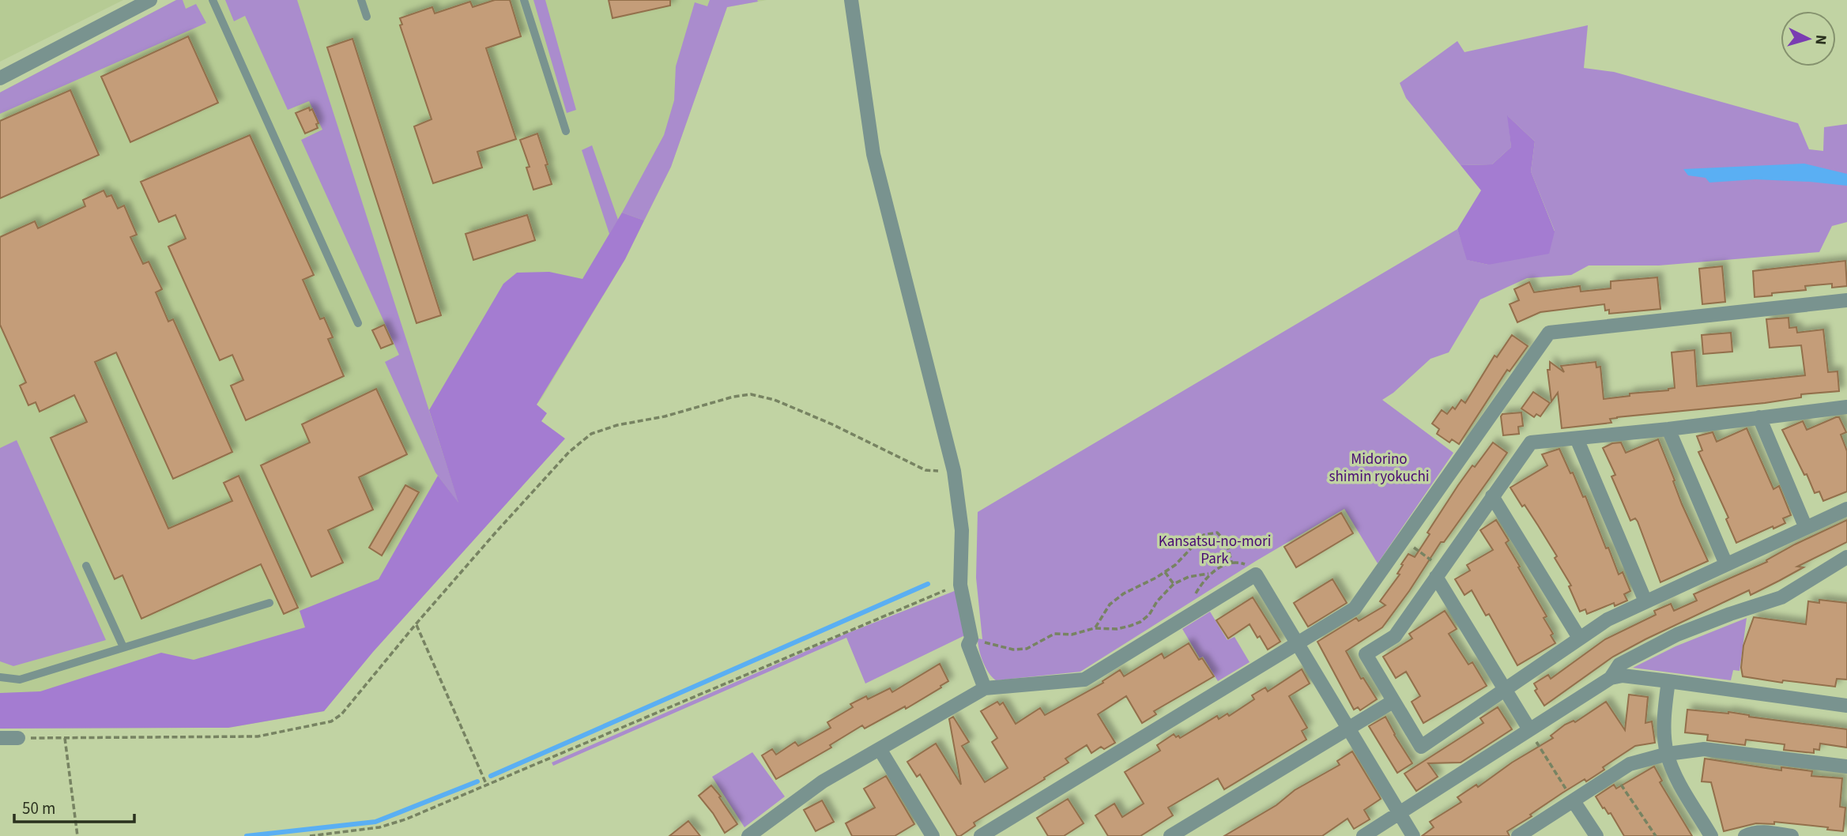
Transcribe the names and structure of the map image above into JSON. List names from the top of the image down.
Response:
{
  "parks": ["Midorino shimin ryokuchi", "Kansatsu-no-mori Park"],
  "scale_bar": "50 m",
  "north": "right"
}
